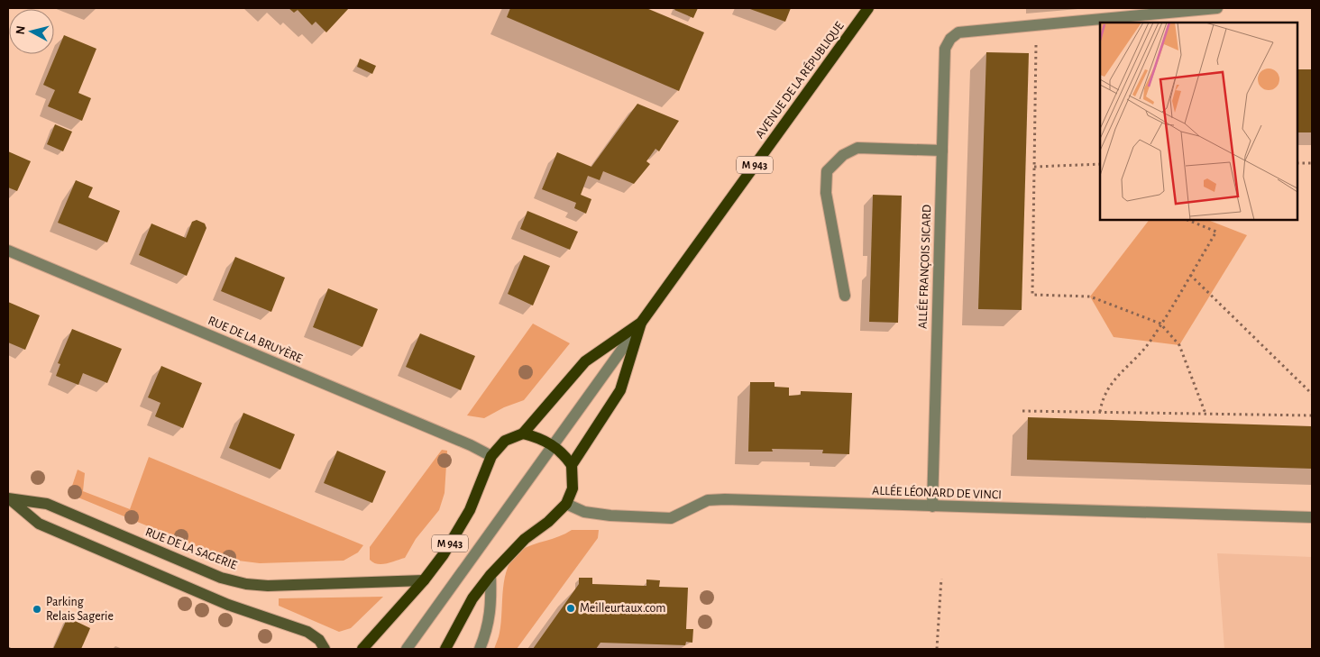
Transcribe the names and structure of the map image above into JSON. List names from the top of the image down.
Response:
{
  "streets": {
    "main road": ["AVENUE DE LA RÉPUBLIQUE", "M 943"],
    "street": [
      "ALLÉE FRANÇOIS SICARD",
      "RUE DE LA BRUYÈRE",
      "ALLÉE LÉONARD DE VINCI",
      "RUE DE LA SAGERIE"
    ]
  },
  "crossings": [
    ["AVENUE DE LA RÉPUBLIQUE", "RUE DE LA BRUYÈRE"],
    ["AVENUE DE LA RÉPUBLIQUE", "RUE DE LA SAGERIE"],
    ["ALLÉE FRANÇOIS SICARD", "ALLÉE LÉONARD DE VINCI"]
  ],
  "places": ["Meilleurtaux.com", "Parking Relais Sagerie"],
  "north": "left"
}
